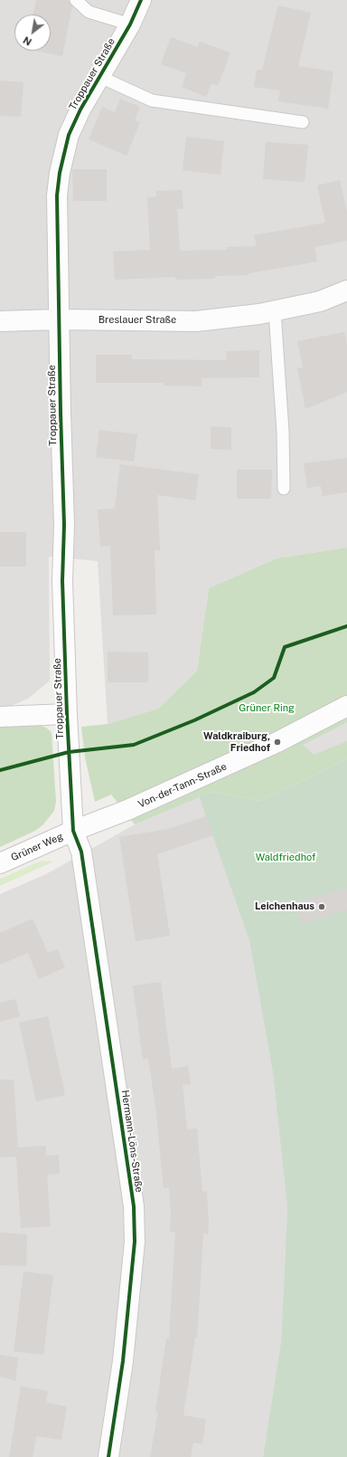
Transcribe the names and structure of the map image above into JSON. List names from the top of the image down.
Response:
{
  "streets": {
    "street": [
      "Troppauer Straße",
      "Breslauer Straße",
      "Von-der-Tann-Straße",
      "Grüner Weg",
      "Hermann-Löns-Straße"
    ]
  },
  "crossings": [
    ["Troppauer Straße", "Breslauer Straße"],
    ["Troppauer Straße", "Von-der-Tann-Straße"],
    ["Troppauer Straße", "Grüner Weg"],
    ["Troppauer Straße", "Hermann-Löns-Straße"],
    ["Von-der-Tann-Straße", "Grüner Weg"],
    ["Von-der-Tann-Straße", "Hermann-Löns-Straße"],
    ["Grüner Weg", "Hermann-Löns-Straße"]
  ],
  "parks": ["Grüner Ring", "Waldfriedhof"],
  "places": ["Waldkraiburg, Friedhof", "Leichenhaus"],
  "north": "bottom left"
}
